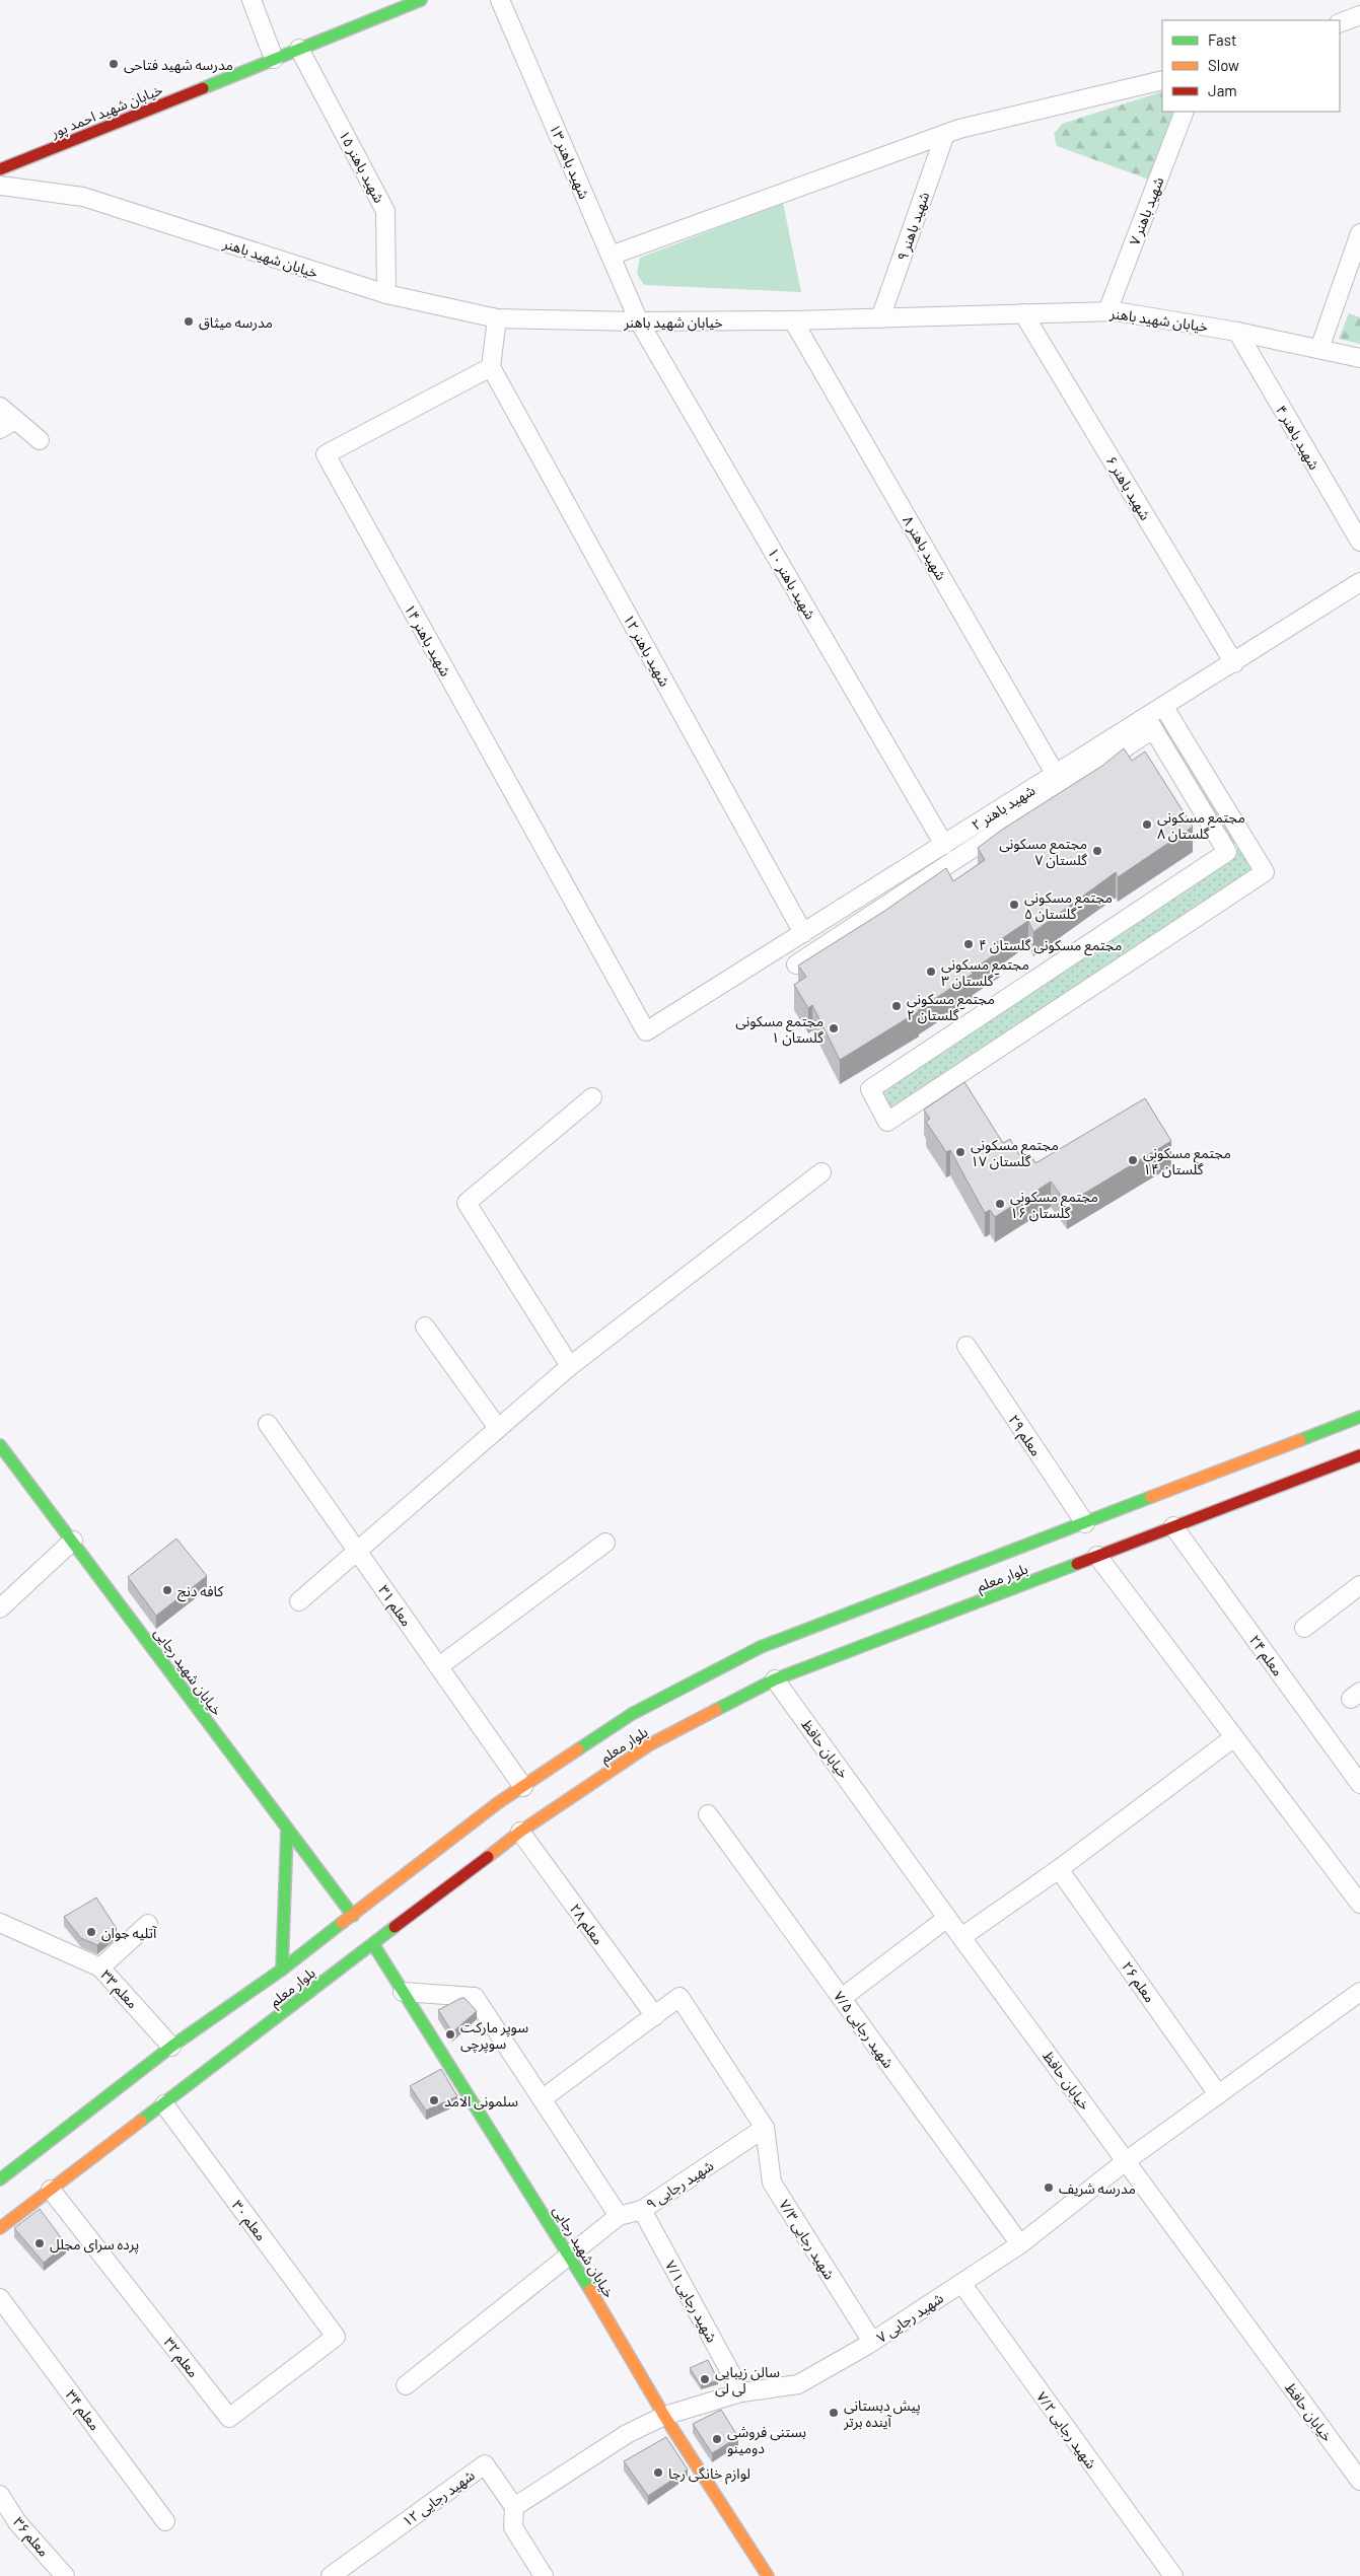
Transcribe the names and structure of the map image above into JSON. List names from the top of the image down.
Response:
{
  "streets": {
    "main road": ["خیابان شهید احمد پور", "بلوار معلم", "خیابان شهید رجایی"],
    "street": [
      "شهید باهنر ۱۳",
      "شهید باهنر ۱۵",
      "شهید باهنر ۷",
      "شهید باهنر ۹",
      "خیابان شهید باهنر",
      "شهید باهنر ۴",
      "شهید باهنر ۶",
      "شهید باهنر ۸",
      "شهید باهنر ۱۰",
      "شهید باهنر ۱۴",
      "شهید باهنر ۱۲",
      "شهید باهنر ۲",
      "معلم ۲۹",
      "معلم ۳۱",
      "معلم ۲۴",
      "خیابان حافظ",
      "معلم ۲۸",
      "معلم ۲۶",
      "معلم ۳۳",
      "شهید رجایی ۷/۵",
      "شهید رجایی ۹",
      "معلم ۳۰",
      "شهید رجایی ۷/۳",
      "شهید رجایی ۷/۱",
      "شهید رجایی ۷",
      "معلم ۳۲",
      "معلم ۳۴",
      "شهید رجایی ۷/۲",
      "شهید رجایی ۱۲",
      "معلم ۳۶"
    ]
  },
  "crossings": [
    ["خیابان شهید احمد پور", "شهید باهنر ۱۵"],
    ["شهید باهنر ۱۳", "خیابان شهید باهنر"],
    ["شهید باهنر ۱۳", "شهید باهنر ۱۰"],
    ["شهید باهنر ۱۵", "خیابان شهید باهنر"],
    ["شهید باهنر ۷", "خیابان شهید باهنر"],
    ["شهید باهنر ۹", "خیابان شهید باهنر"],
    ["خیابان شهید باهنر", "شهید باهنر ۴"],
    ["خیابان شهید باهنر", "شهید باهنر ۶"],
    ["خیابان شهید باهنر", "شهید باهنر ۸"],
    ["خیابان شهید باهنر", "شهید باهنر ۱۰"],
    ["شهید باهنر ۶", "شهید باهنر ۲"],
    ["شهید باهنر ۸", "شهید باهنر ۲"],
    ["شهید باهنر ۱۰", "شهید باهنر ۲"],
    ["شهید باهنر ۱۴", "شهید باهنر ۱۲"],
    ["شهید باهنر ۱۴", "شهید باهنر ۲"],
    ["شهید باهنر ۱۲", "شهید باهنر ۲"],
    ["معلم ۲۹", "بلوار معلم"],
    ["بلوار معلم", "معلم ۳۱"],
    ["بلوار معلم", "معلم ۲۴"],
    ["بلوار معلم", "خیابان شهید رجایی"],
    ["بلوار معلم", "خیابان حافظ"],
    ["بلوار معلم", "معلم ۲۸"],
    ["بلوار معلم", "معلم ۳۳"],
    ["بلوار معلم", "معلم ۳۰"],
    ["بلوار معلم", "معلم ۳۲"],
    ["خیابان شهید رجایی", "شهید رجایی ۹"],
    ["خیابان شهید رجایی", "شهید رجایی ۷"],
    ["خیابان حافظ", "شهید رجایی ۷"],
    ["معلم ۲۶", "شهید رجایی ۷"],
    ["شهید رجایی ۷/۵", "شهید رجایی ۷"],
    ["شهید رجایی ۹", "شهید رجایی ۷/۳"],
    ["شهید رجایی ۹", "شهید رجایی ۷/۱"],
    ["معلم ۳۰", "معلم ۳۲"],
    ["شهید رجایی ۷/۳", "شهید رجایی ۷"],
    ["شهید رجایی ۷/۱", "شهید رجایی ۷"],
    ["شهید رجایی ۷", "شهید رجایی ۷/۲"]
  ],
  "places": [
    "مدرسه شهید فتاحی",
    "مدرسه میثاق",
    "مجتمع مسکونی گلستان ۸",
    "مجتمع مسکونی گلستان ۷",
    "مجتمع مسکونی گلستان ۵",
    "مجتمع مسکونی گلستان ۴",
    "مجتمع مسکونی گلستان ۳",
    "مجتمع مسکونی گلستان ۲",
    "مجتمع مسکونی گلستان ۱",
    "مجتمع مسکونی گلستان ۱۷",
    "مجتمع مسکونی گلستان ۱۴",
    "مجتمع مسکونی گلستان ۱۶",
    "کافه دنج",
    "آتلیه جوان",
    "سوپر مارکت سوپرچی",
    "سلمونی الامد",
    "مدرسه شریف",
    "پرده سرای مجلل",
    "سالن زیبایی لی لی",
    "پیش دبستانی آینده برتر",
    "بستنی فروشی دومینو",
    "لوازم خانگی رجا"
  ],
  "legend": ["Fast", "Slow", "Jam"]
}
